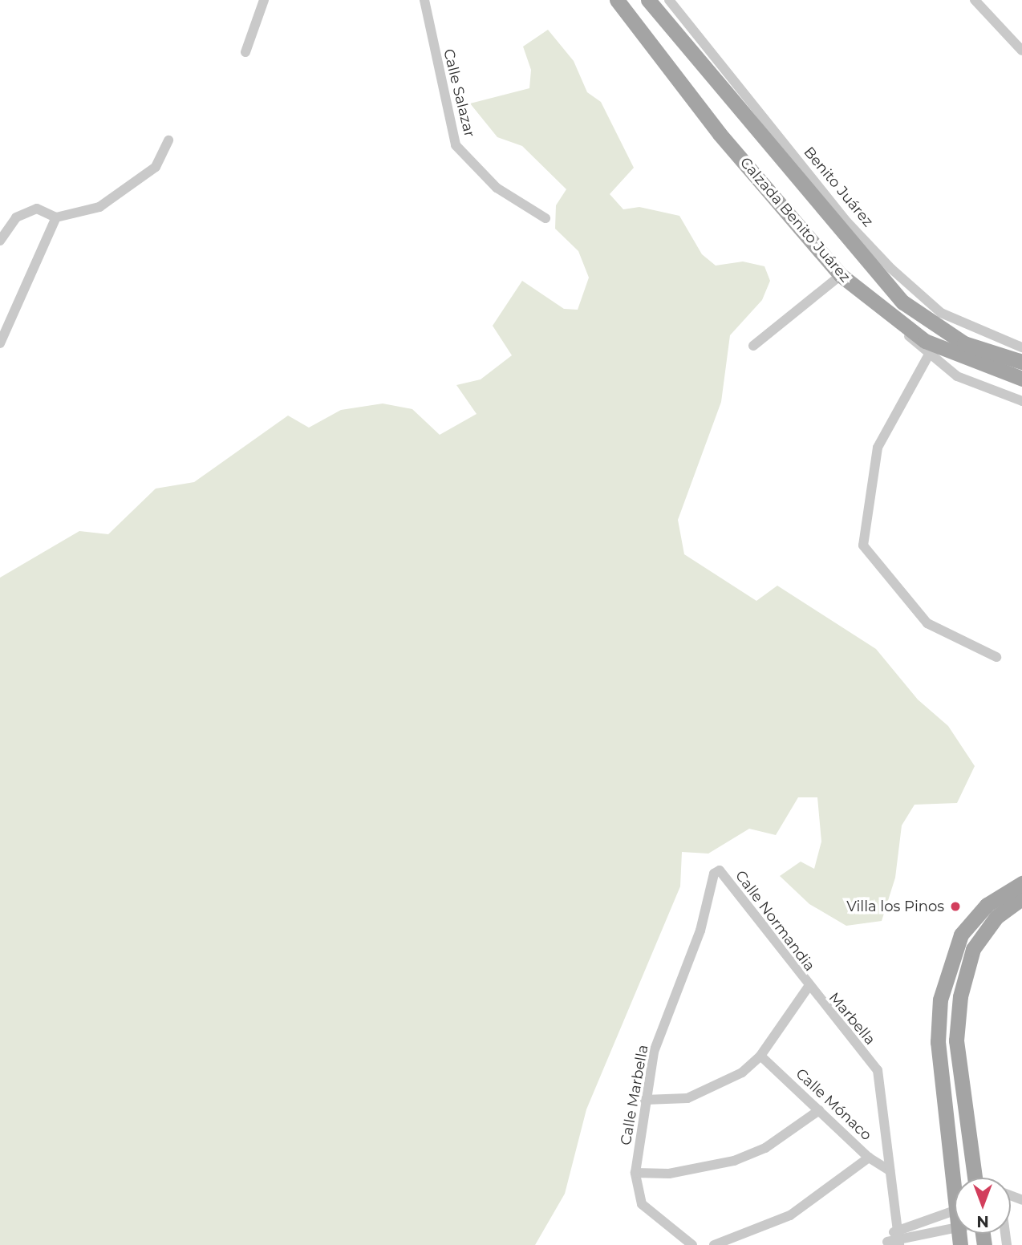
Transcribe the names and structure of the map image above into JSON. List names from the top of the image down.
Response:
{
  "streets": {
    "main road": ["Calzada Benito Juárez"],
    "street": [
      "Calle Salazar",
      "Benito Juárez",
      "Calle Normandia",
      "Marbella",
      "Calle Marbella",
      "Calle Mónaco"
    ]
  },
  "crossings": [
    ["Calle Normandia", "Marbella"],
    ["Calle Normandia", "Calle Marbella"],
    ["Marbella", "Calle Mónaco"]
  ],
  "places": ["Villa los Pinos"],
  "north": "bottom"
}
